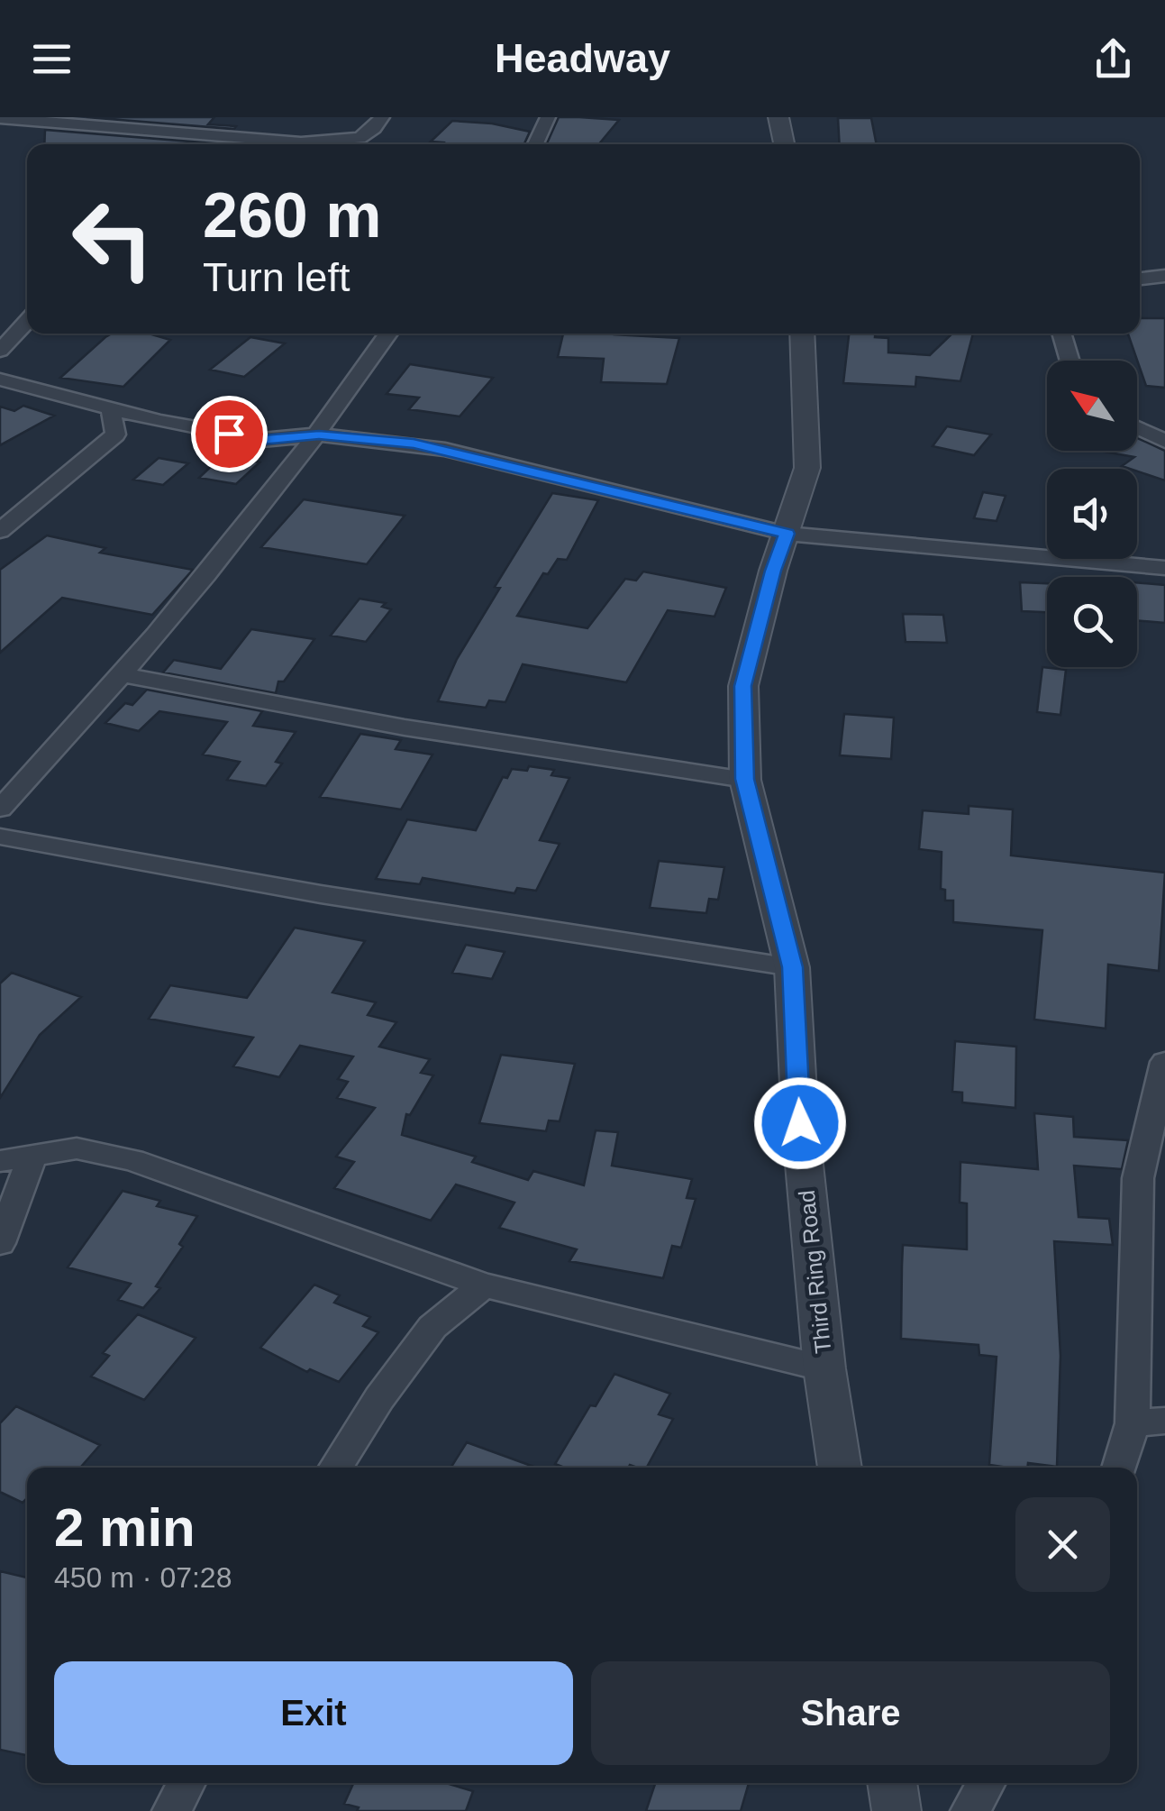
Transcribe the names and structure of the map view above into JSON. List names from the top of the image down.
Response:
{
  "streets": {
    "street": ["Third Ring Road"]
  },
  "north": "top left",
  "page": {
    "header": "Headway",
    "turn": ["260 m", "Turn left"],
    "heading": ["2 min", "450 m · 07:28"],
    "buttons": ["Exit", "Share"]
  }
}
